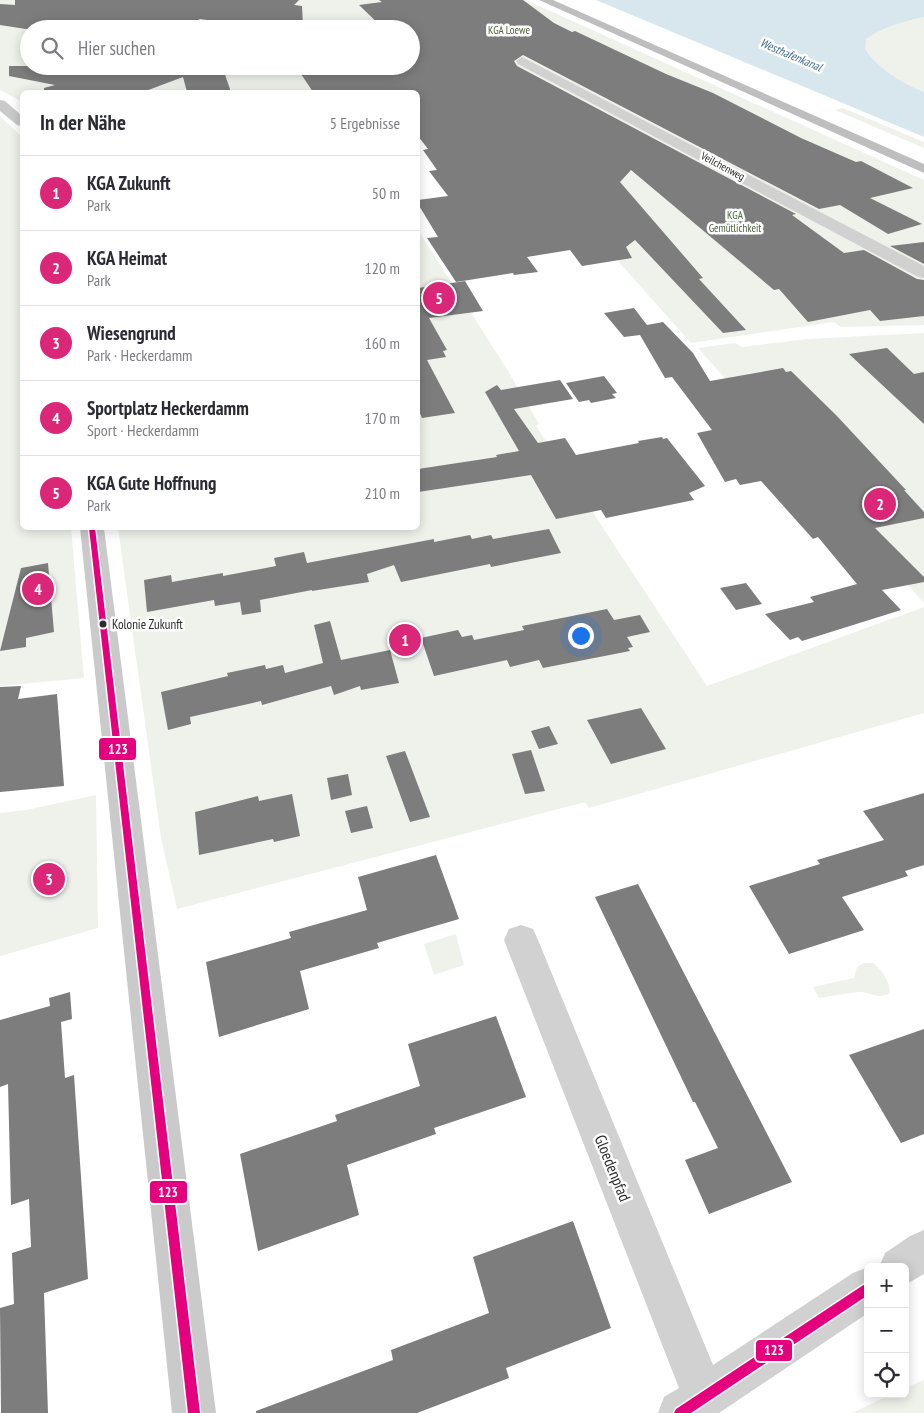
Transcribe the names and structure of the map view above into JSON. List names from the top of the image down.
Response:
{
  "streets": {
    "street": ["Veilchenweg", "Gloedenpfad"]
  },
  "water": ["Westhafenkanal"],
  "parks": ["KGA Loewe", "KGA Gemütlichkeit"],
  "places": ["Kolonie Zukunft"],
  "lines": ["transit line 123"],
  "page": {
    "search": "Hier suchen",
    "heading": ["In der Nähe", "5 Ergebnisse"],
    "list": [
      {
        "mark": "1",
        "name": "KGA Zukunft",
        "note": "Park",
        "value": "50 m"
      },
      {
        "mark": "2",
        "name": "KGA Heimat",
        "note": "Park",
        "value": "120 m"
      },
      {
        "mark": "3",
        "name": "Wiesengrund",
        "note": "Park · Heckerdamm",
        "value": "160 m"
      },
      {
        "mark": "4",
        "name": "Sportplatz Heckerdamm",
        "note": "Sport · Heckerdamm",
        "value": "170 m"
      },
      {
        "mark": "5",
        "name": "KGA Gute Hoffnung",
        "note": "Park",
        "value": "210 m"
      }
    ],
    "pins": [
      "5",
      "2",
      "4",
      "1",
      "3"
    ],
    "map_buttons": ["+", "−"]
  }
}
